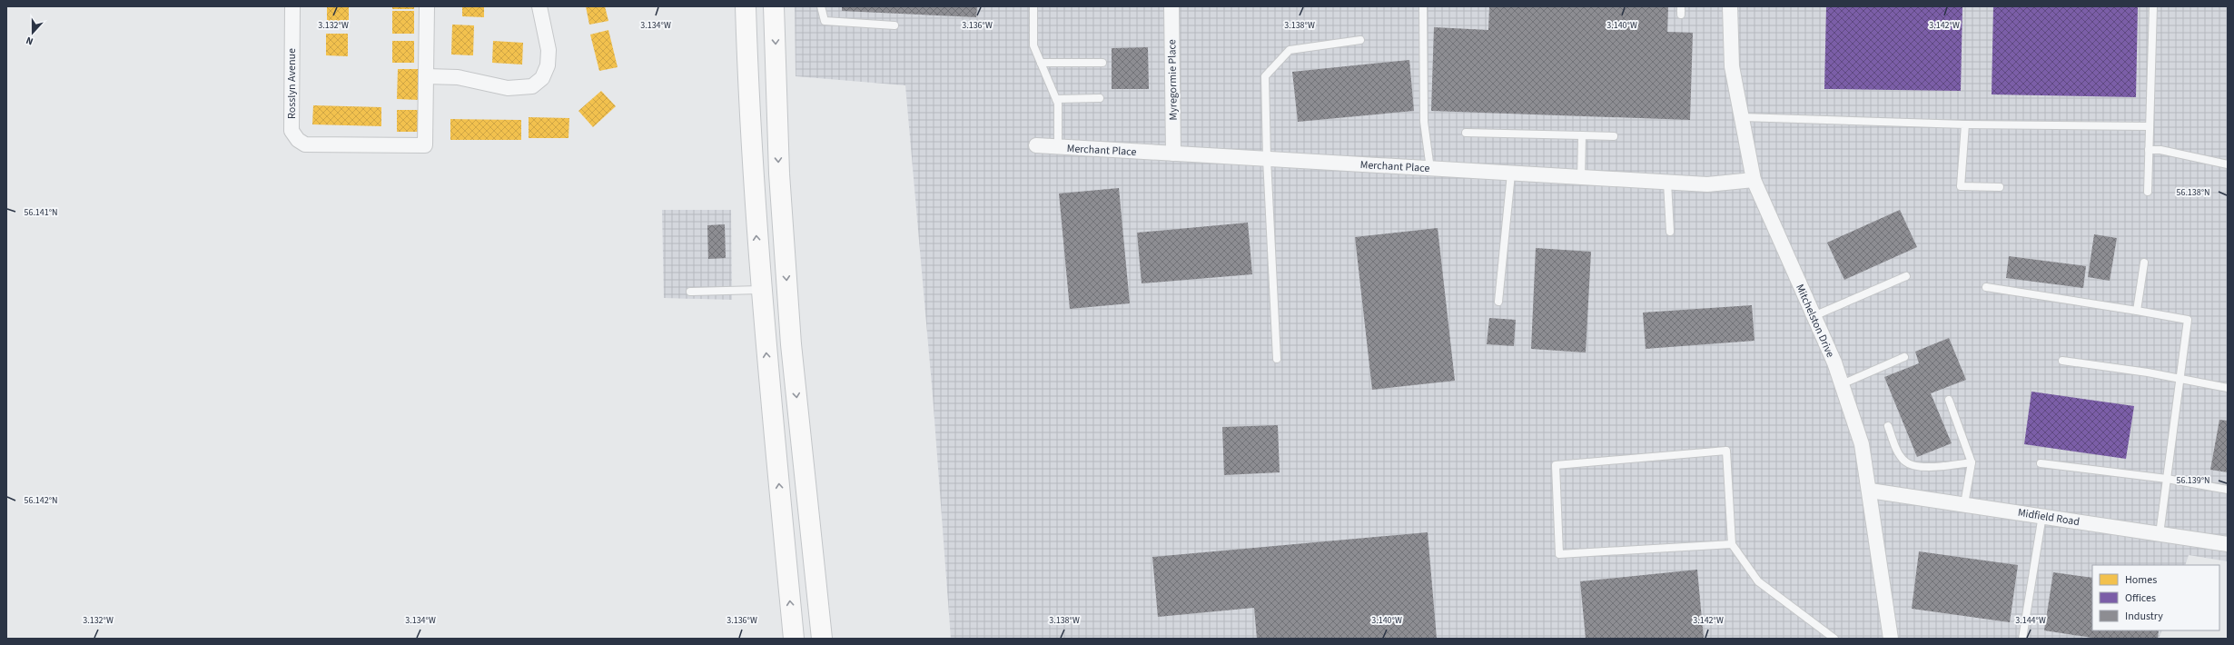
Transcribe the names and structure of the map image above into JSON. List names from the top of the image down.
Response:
{
  "streets": {
    "street": [
      "Myregormie Place",
      "Rosslyn Avenue",
      "Merchant Place",
      "Mitchelston Drive",
      "Midfield Road"
    ]
  },
  "crossings": [
    ["Myregormie Place", "Merchant Place"],
    ["Merchant Place", "Mitchelston Drive"],
    ["Mitchelston Drive", "Midfield Road"]
  ],
  "legend": ["Homes", "Offices", "Industry"],
  "north": "bottom",
  "coordinates": [
    "3.134°W",
    "3.138°W",
    "3.132°W",
    "3.136°W",
    "3.140°W",
    "3.142°W",
    "56.138°N",
    "56.141°N",
    "56.139°N",
    "56.142°N",
    "3.144°W"
  ]
}
